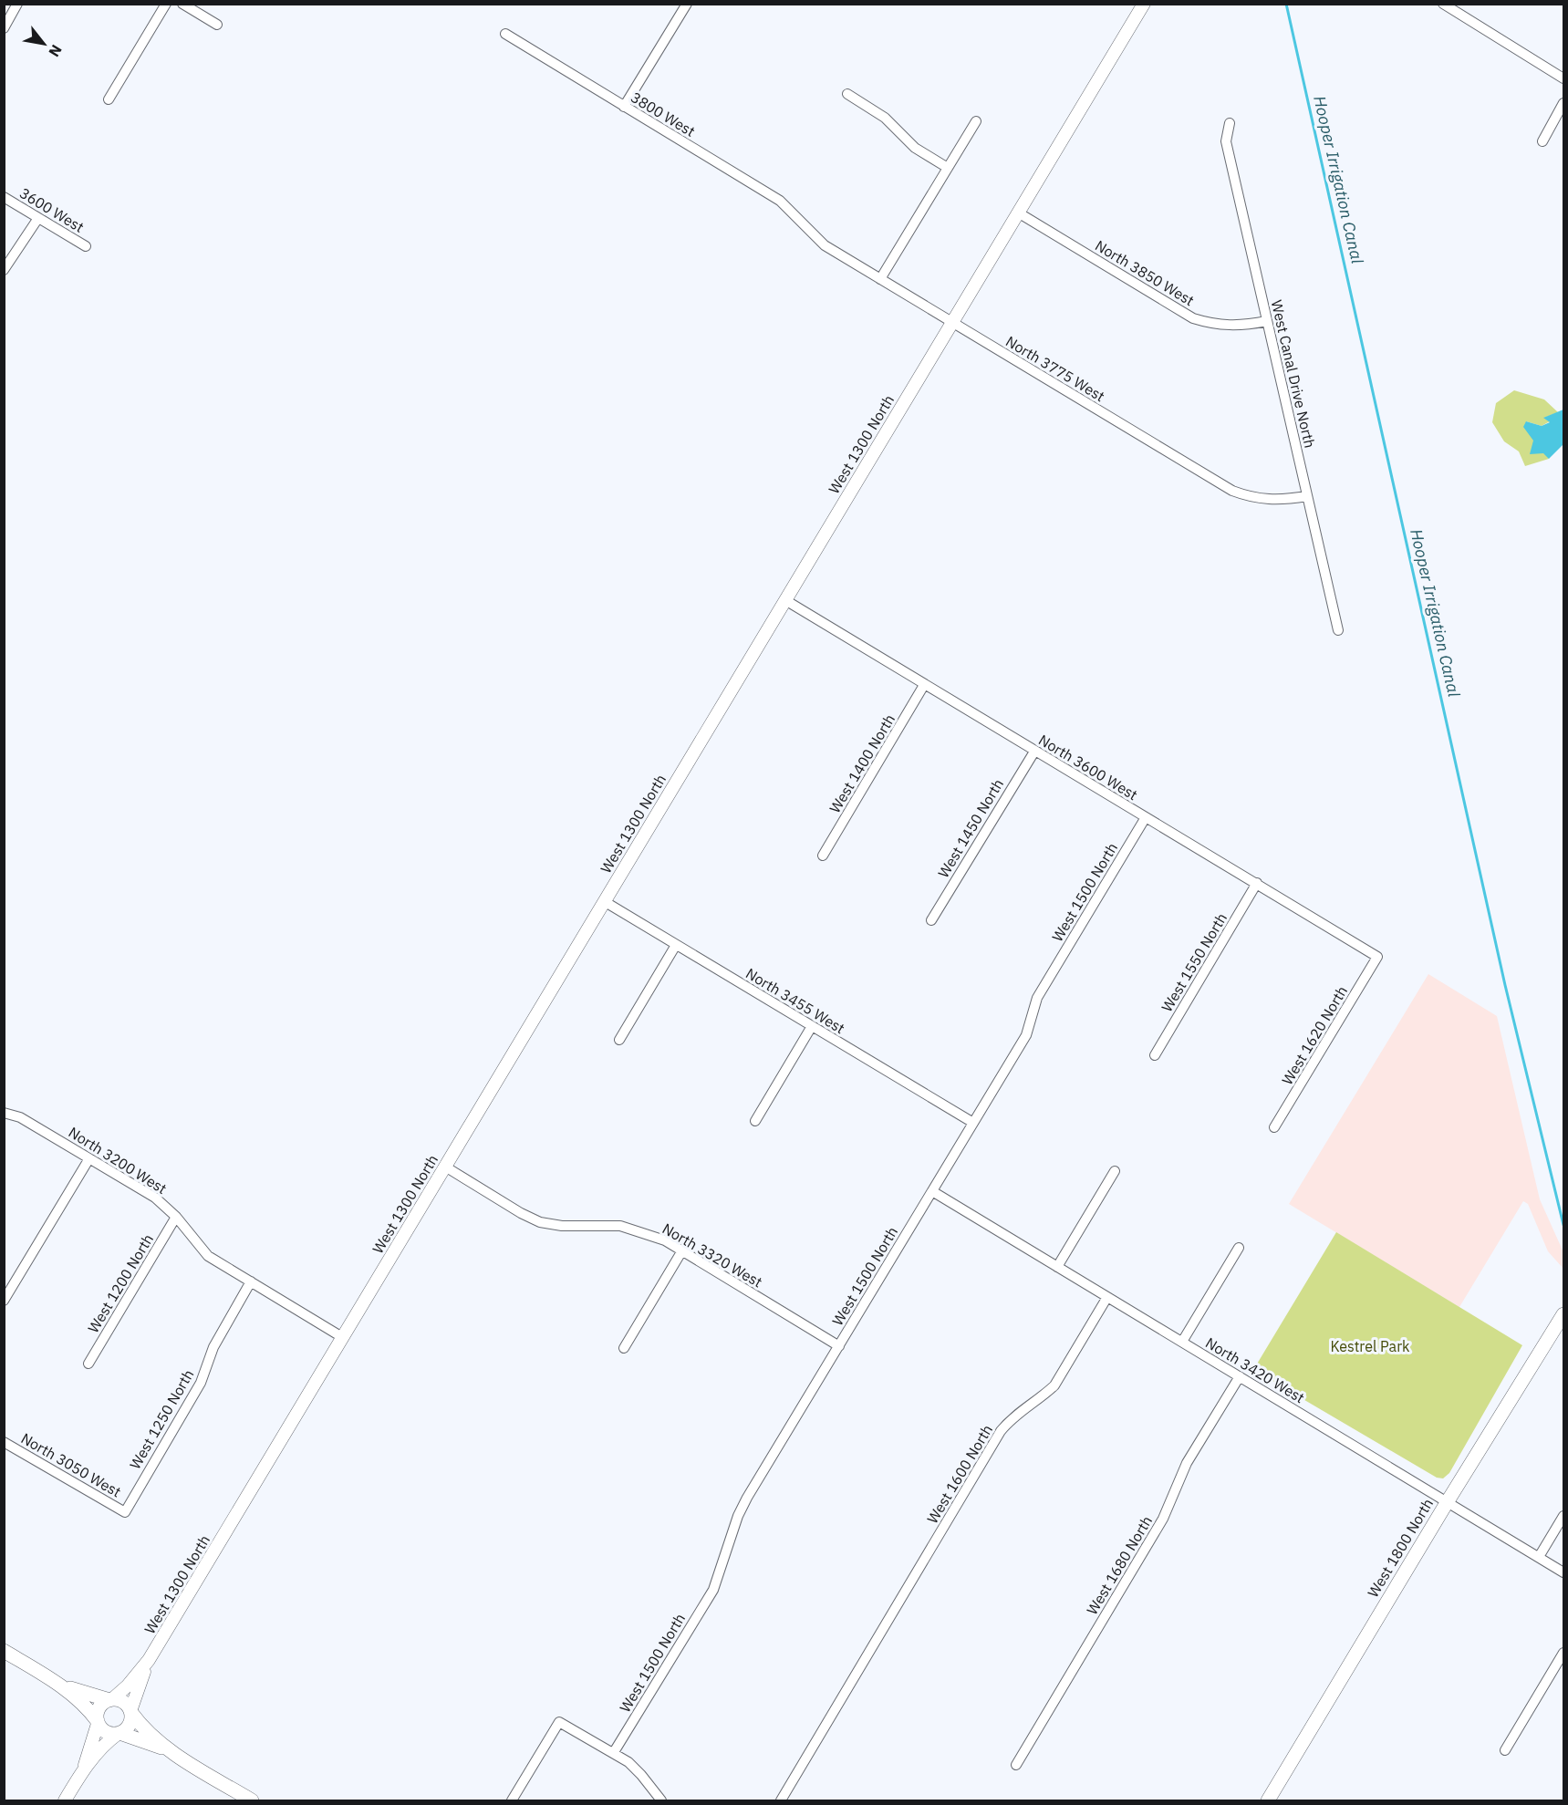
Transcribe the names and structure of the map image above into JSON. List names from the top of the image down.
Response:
{
  "streets": {
    "main road": ["West 1800 North"],
    "street": [
      "3800 West",
      "3600 West",
      "North 3850 West",
      "North 3775 West",
      "West Canal Drive North",
      "West 1300 North",
      "West 1400 North",
      "North 3600 West",
      "West 1450 North",
      "West 1500 North",
      "West 1550 North",
      "North 3455 West",
      "West 1620 North",
      "North 3200 West",
      "North 3320 West",
      "West 1200 North",
      "North 3420 West",
      "West 1250 North",
      "North 3050 West",
      "West 1600 North",
      "West 1680 North"
    ]
  },
  "crossings": [
    ["3800 West", "North 3775 West"],
    ["North 3850 West", "West Canal Drive North"],
    ["North 3850 West", "West 1300 North"],
    ["North 3775 West", "West Canal Drive North"],
    ["North 3775 West", "West 1300 North"],
    ["West 1300 North", "North 3600 West"],
    ["West 1300 North", "North 3455 West"],
    ["West 1300 North", "North 3200 West"],
    ["West 1300 North", "North 3320 West"],
    ["West 1400 North", "North 3600 West"],
    ["North 3600 West", "West 1450 North"],
    ["North 3600 West", "West 1500 North"],
    ["North 3600 West", "West 1550 North"],
    ["North 3600 West", "West 1620 North"],
    ["West 1500 North", "North 3455 West"],
    ["West 1500 North", "North 3320 West"],
    ["West 1500 North", "North 3420 West"],
    ["North 3200 West", "West 1200 North"],
    ["North 3200 West", "West 1250 North"],
    ["North 3420 West", "West 1600 North"],
    ["North 3420 West", "West 1800 North"],
    ["North 3420 West", "West 1680 North"],
    ["West 1250 North", "North 3050 West"]
  ],
  "water": ["Hooper Irrigation Canal"],
  "parks": ["Kestrel Park"],
  "north": "bottom right"
}
